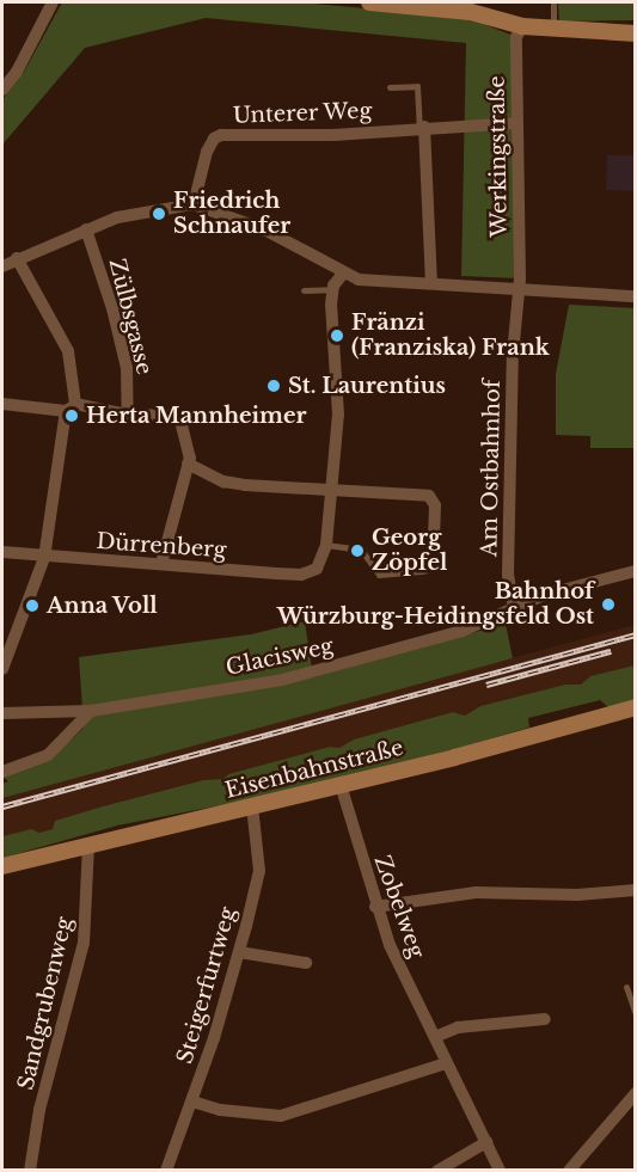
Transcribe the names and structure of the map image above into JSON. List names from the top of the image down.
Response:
{
  "streets": {
    "street": [
      "Unterer Weg",
      "Werkingstraße",
      "Zülbsgasse",
      "Am Ostbahnhof",
      "Dürrenberg",
      "Glacisweg",
      "Eisenbahnstraße",
      "Zobelweg",
      "Steigerfurtweg",
      "Sandgrubenweg"
    ]
  },
  "crossings": [
    ["Unterer Weg", "Werkingstraße"],
    ["Werkingstraße", "Am Ostbahnhof"],
    ["Am Ostbahnhof", "Glacisweg"],
    ["Eisenbahnstraße", "Zobelweg"],
    ["Eisenbahnstraße", "Steigerfurtweg"],
    ["Eisenbahnstraße", "Sandgrubenweg"]
  ],
  "places": [
    "Friedrich Schnaufer",
    "Fränzi (Franziska) Frank",
    "St. Laurentius",
    "Herta Mannheimer",
    "Georg Zöpfel",
    "Bahnhof Würzburg-Heidingsfeld Ost",
    "Anna Voll"
  ]
}
